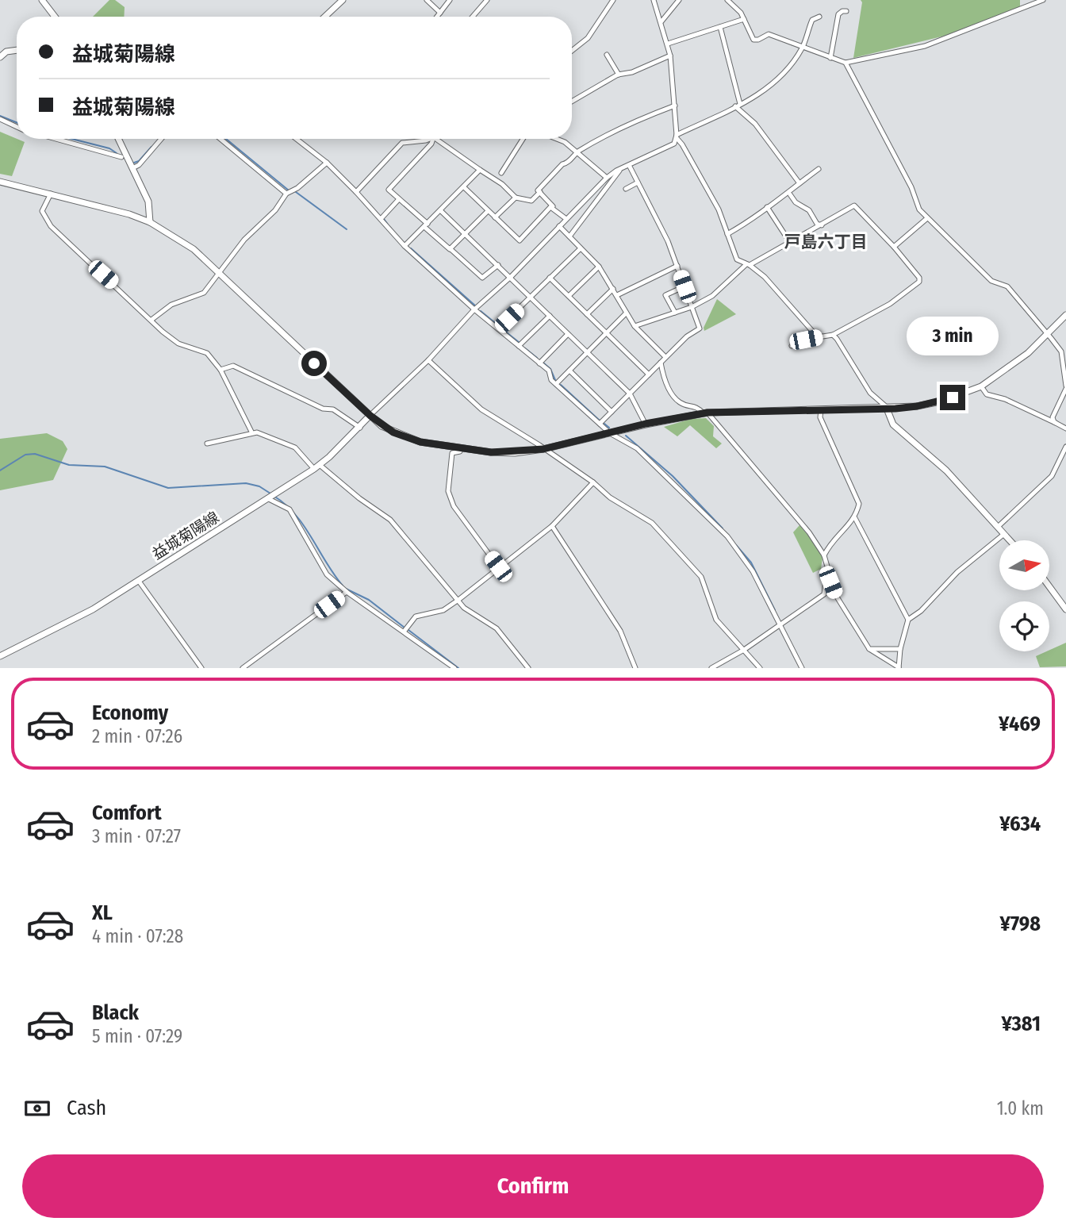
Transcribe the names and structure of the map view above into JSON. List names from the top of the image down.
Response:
{
  "streets": {
    "main road": ["益城菊陽線"]
  },
  "districts": ["戸島六丁目"],
  "north": "right",
  "page": {
    "banner": ["益城菊陽線", "益城菊陽線"],
    "bubble": "3 min",
    "list": [
      {
        "name": "Economy",
        "note": "2 min · 07:26",
        "value": "¥469"
      },
      {
        "name": "Comfort",
        "note": "3 min · 07:27",
        "value": "¥634"
      },
      {
        "name": "XL",
        "note": "4 min · 07:28",
        "value": "¥798"
      },
      {
        "name": "Black",
        "note": "5 min · 07:29",
        "value": "¥381"
      }
    ],
    "pay": ["Cash", "1.0 km"],
    "buttons": "Confirm"
  }
}
